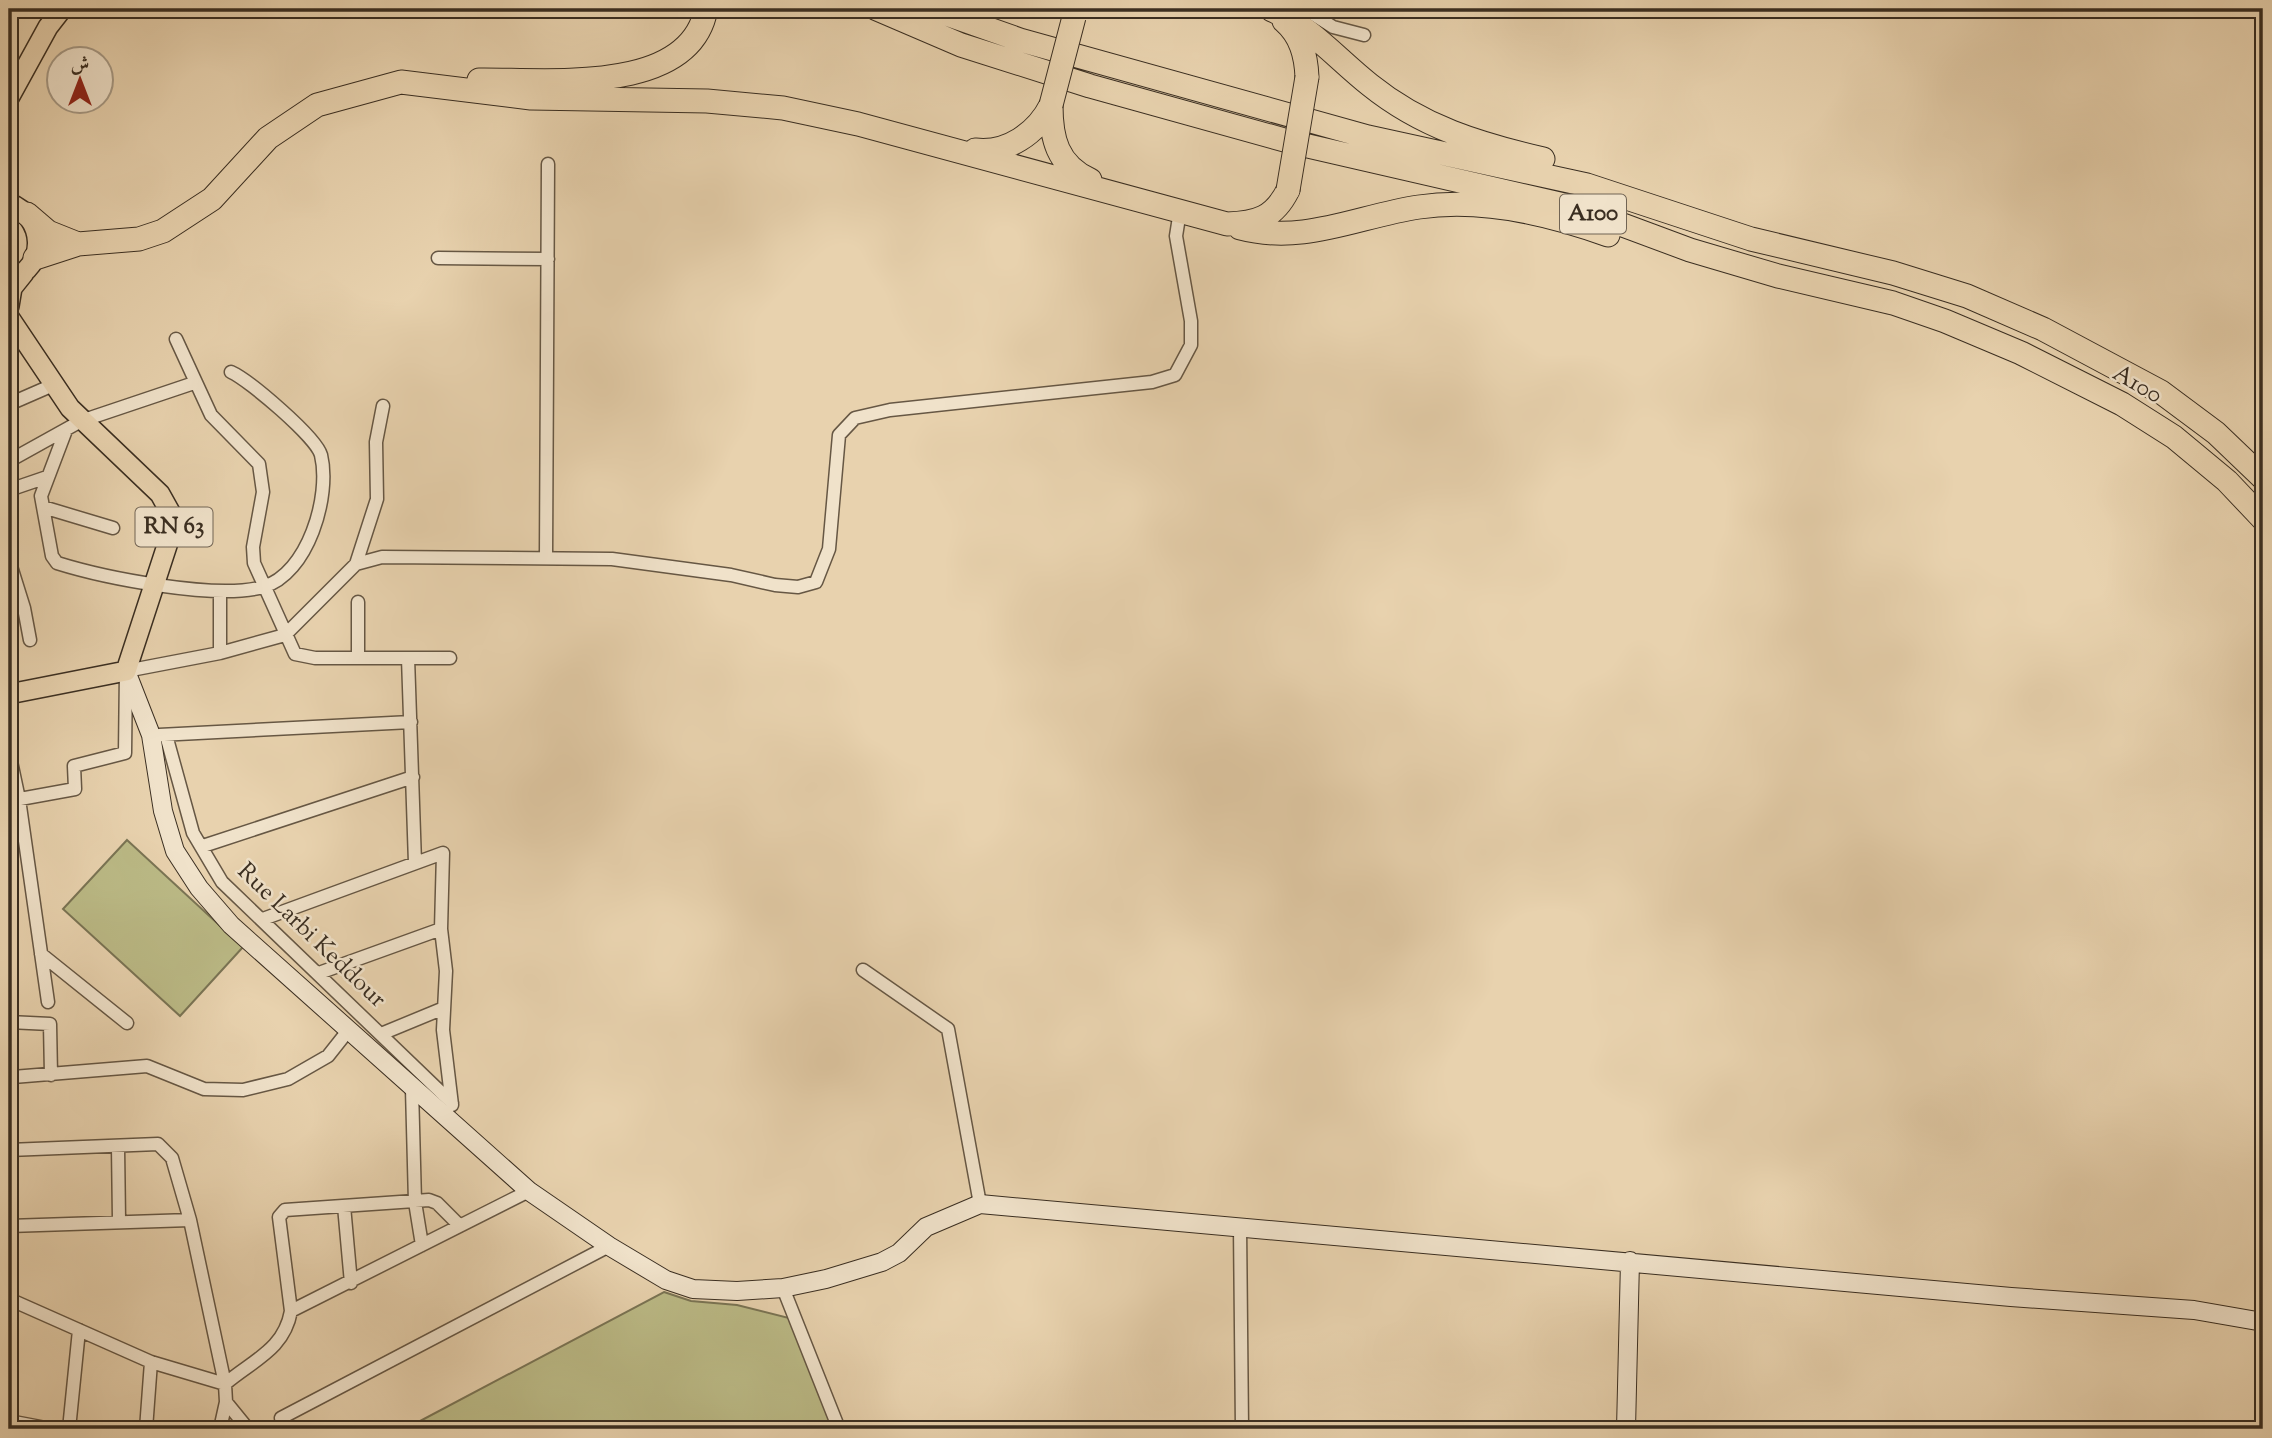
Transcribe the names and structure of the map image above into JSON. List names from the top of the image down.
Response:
{
  "streets": {
    "highway": ["A100"],
    "main road": ["RN 63"],
    "street": ["Rue Larbi Keddour"]
  },
  "north": "top"
}
